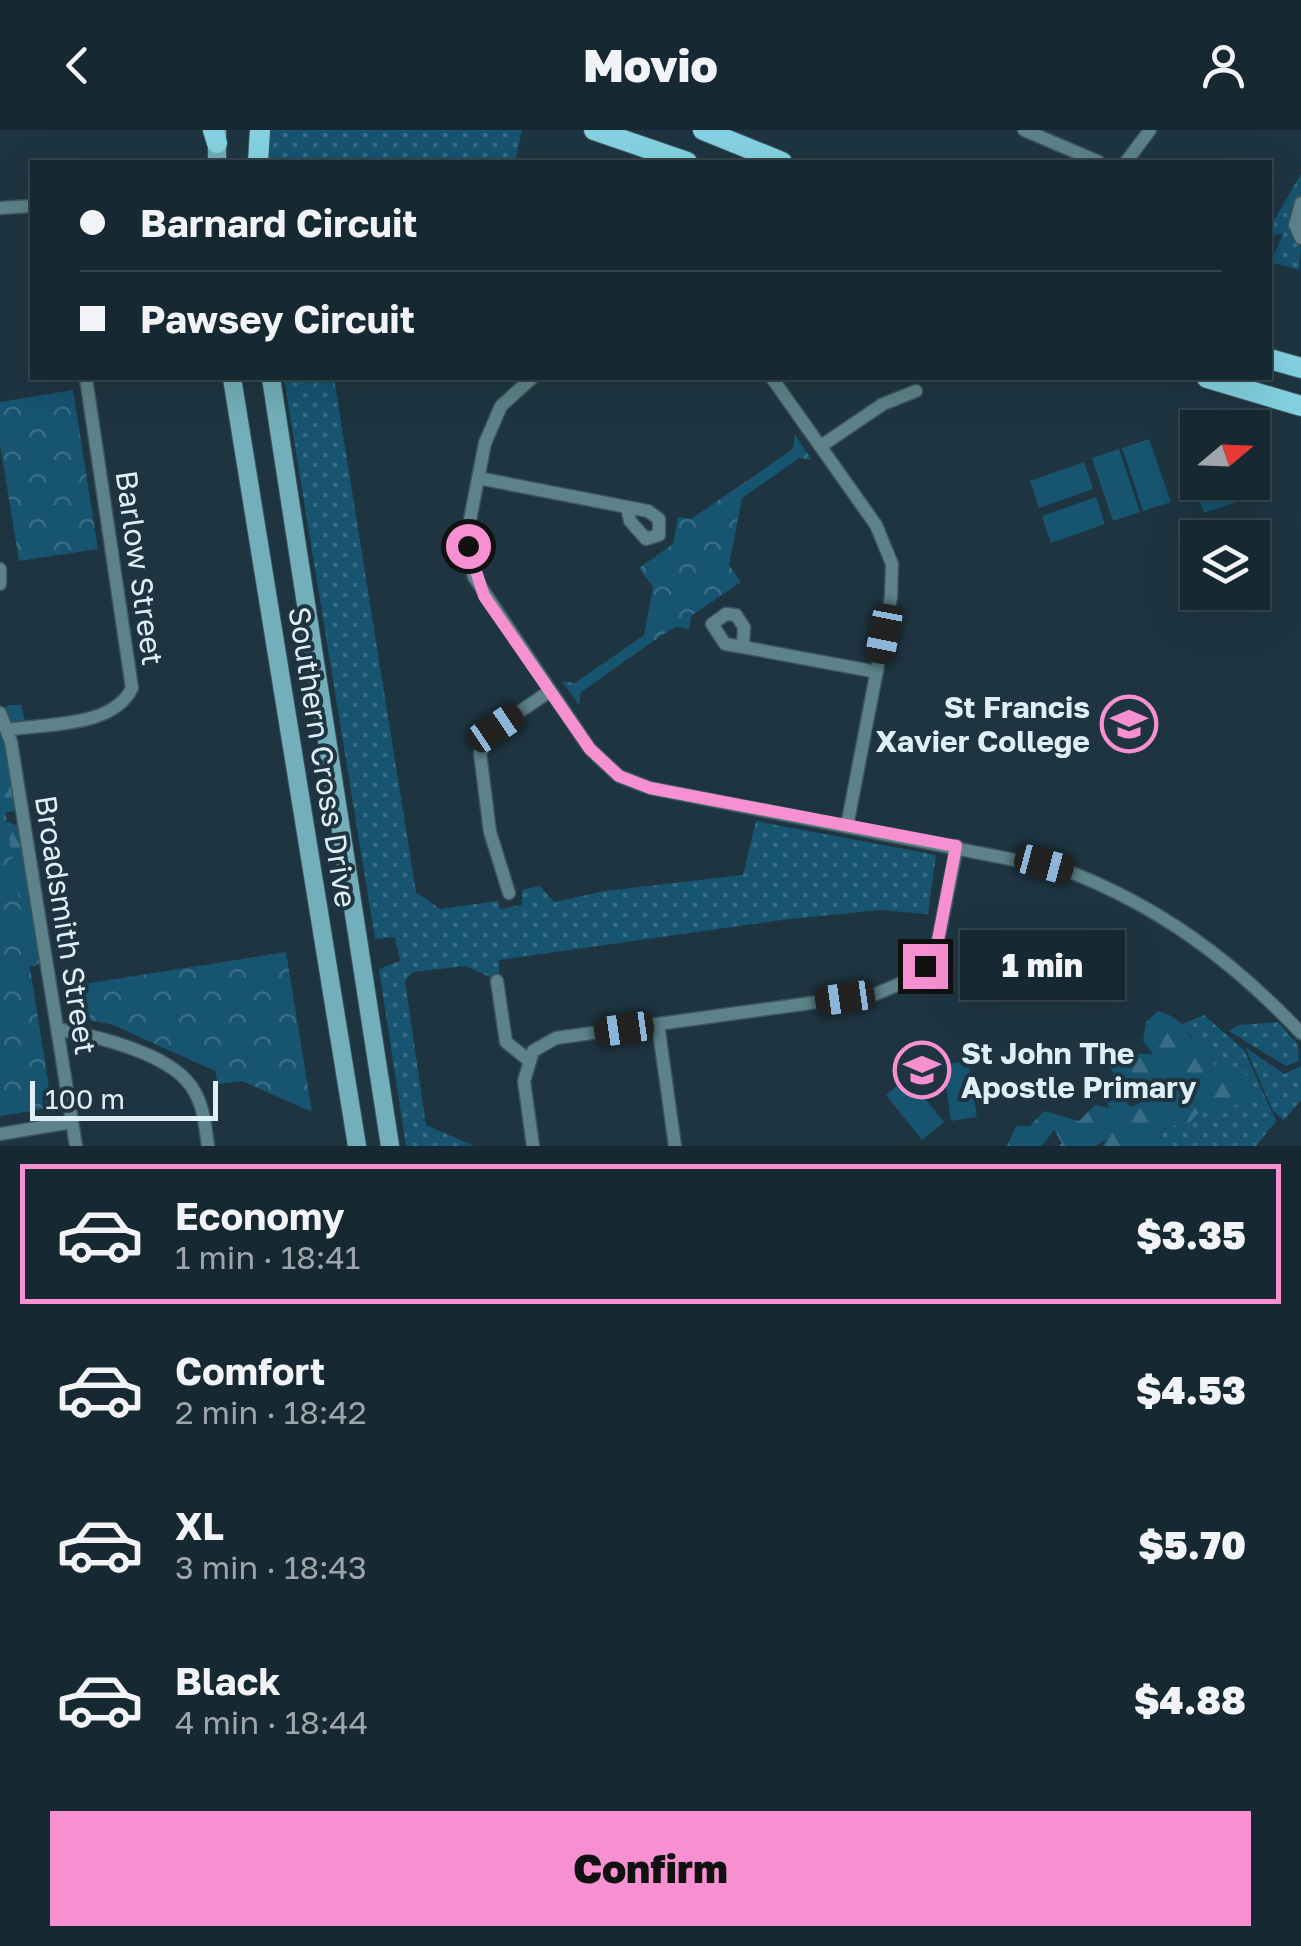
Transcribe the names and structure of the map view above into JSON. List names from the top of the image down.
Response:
{
  "streets": {
    "main road": ["Southern Cross Drive"],
    "street": ["Barlow Street", "Broadsmith Street"]
  },
  "crossings": [
    ["Barlow Street", "Broadsmith Street"]
  ],
  "places": {
    "school or university": ["St Francis Xavier College", "St John The Apostle Primary"]
  },
  "scale_bar": "100 m",
  "north": "right",
  "page": {
    "header": "Movio",
    "banner": ["Barnard Circuit", "Pawsey Circuit"],
    "bubble": "1 min",
    "scale": "100 m",
    "list": [
      {
        "name": "Economy",
        "note": "1 min · 18:41",
        "value": "$3.35"
      },
      {
        "name": "Comfort",
        "note": "2 min · 18:42",
        "value": "$4.53"
      },
      {
        "name": "XL",
        "note": "3 min · 18:43",
        "value": "$5.70"
      },
      {
        "name": "Black",
        "note": "4 min · 18:44",
        "value": "$4.88"
      }
    ],
    "buttons": "Confirm"
  }
}
